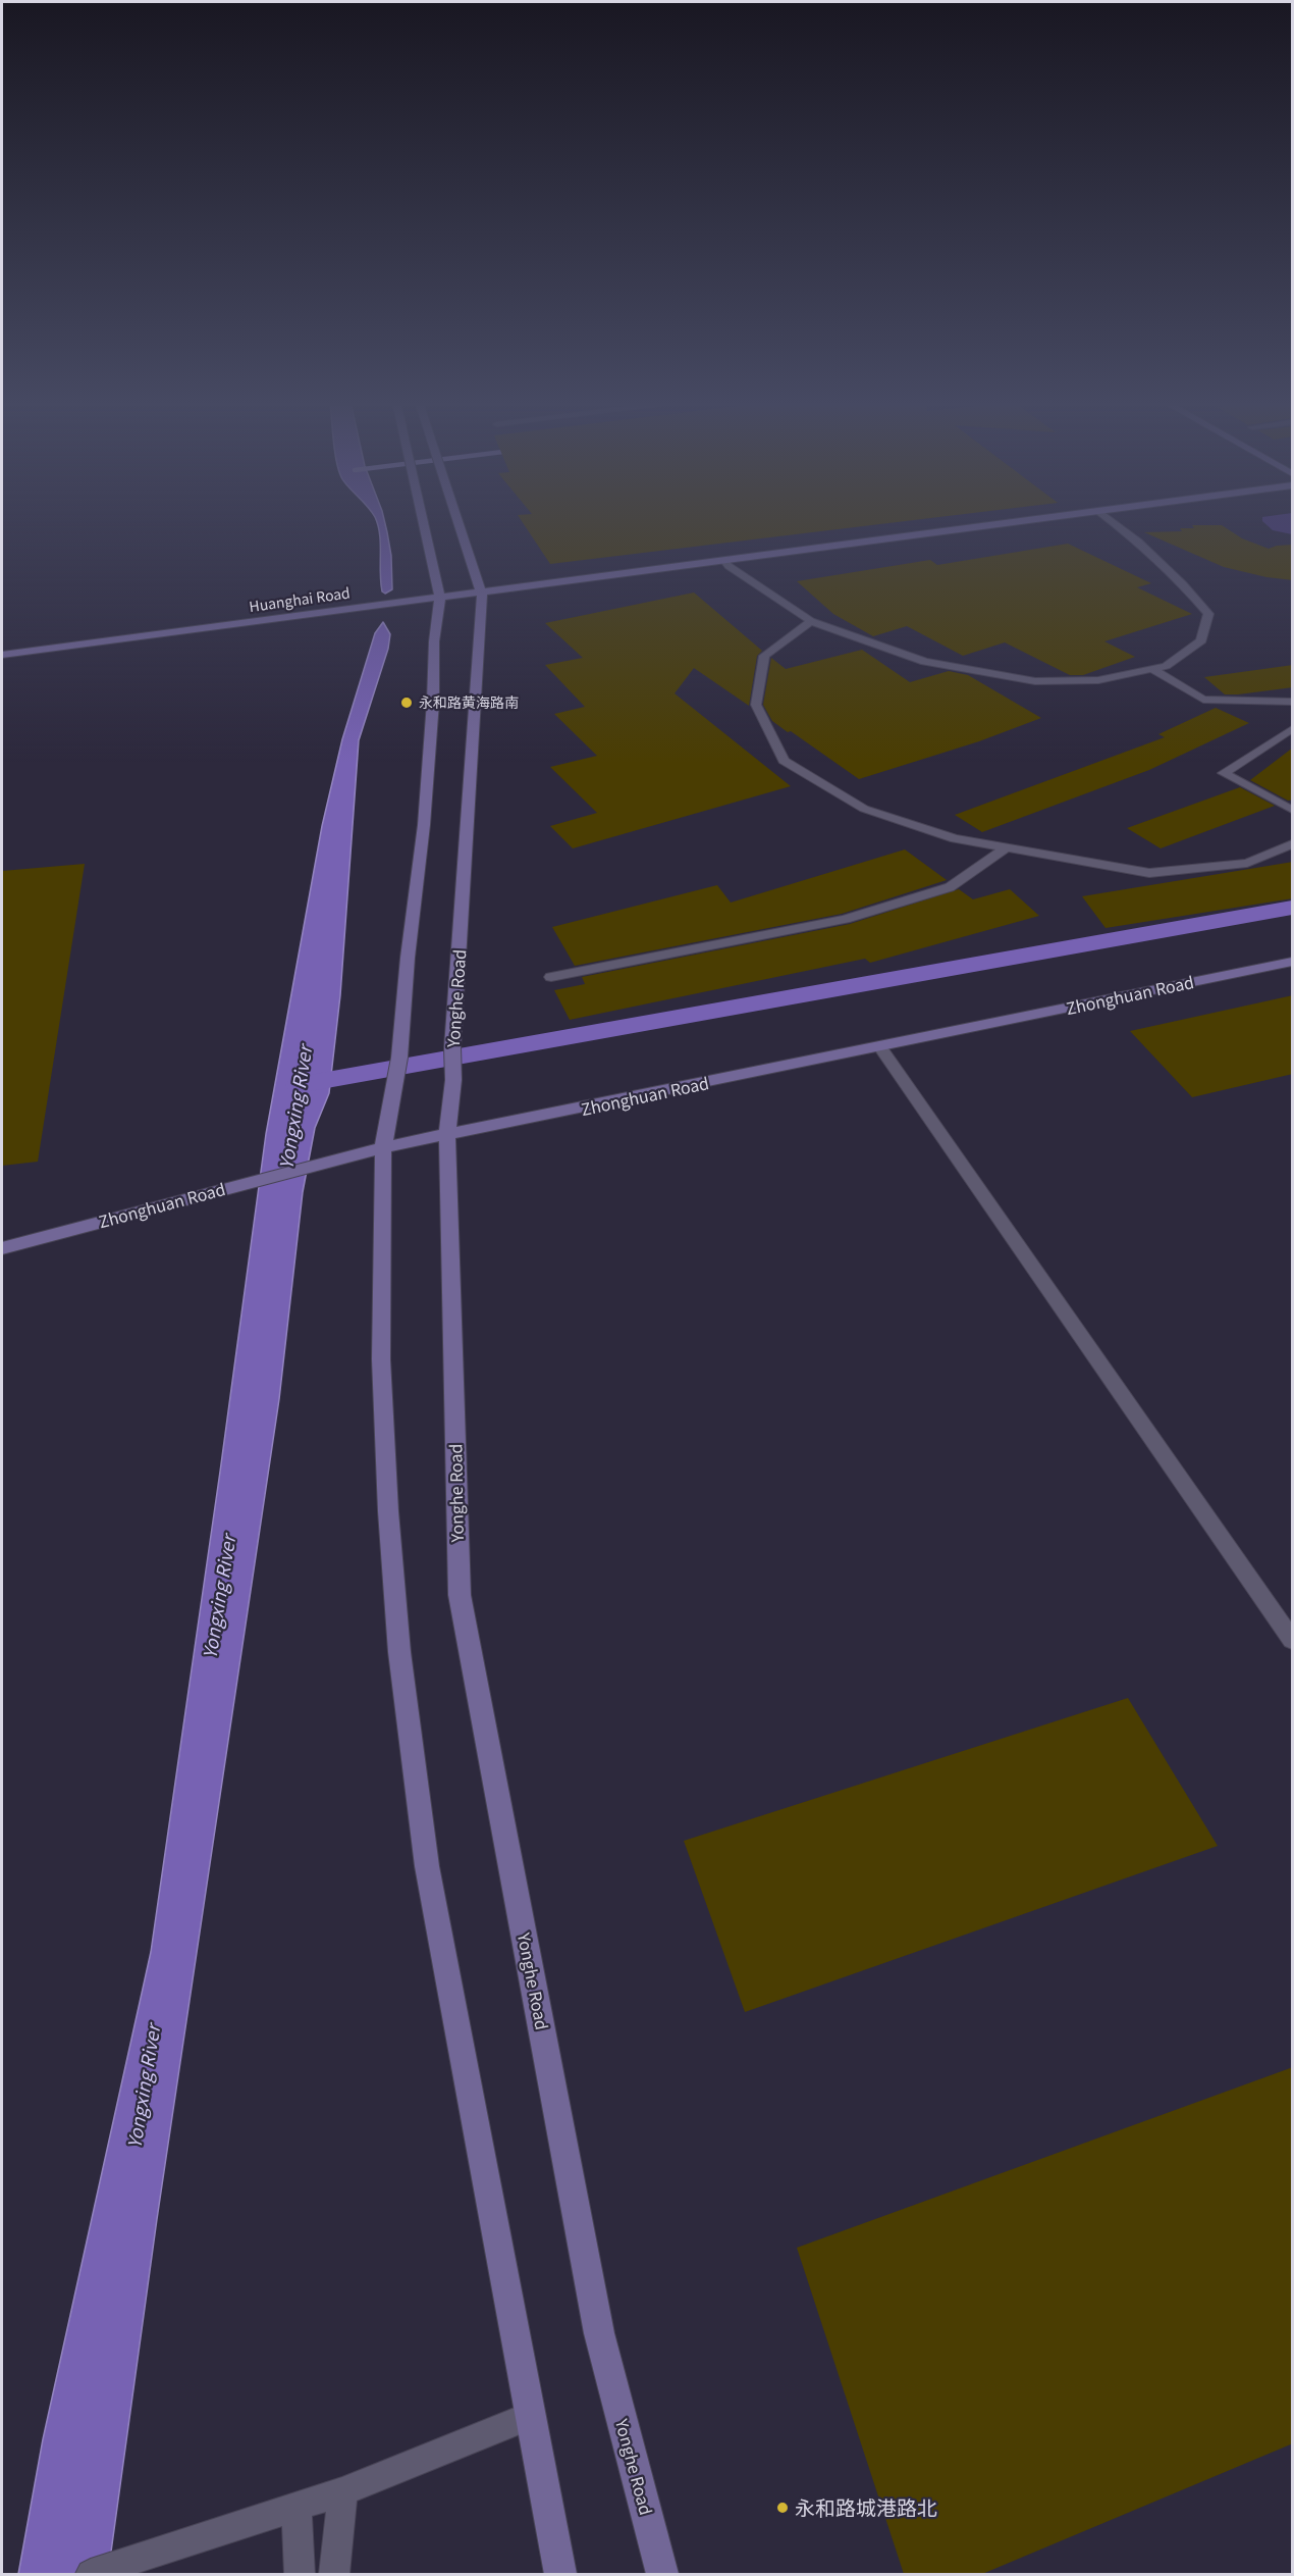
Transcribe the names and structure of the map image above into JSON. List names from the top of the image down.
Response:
{
  "streets": {
    "main road": ["Huanghai Road", "Zhonghuan Road", "Yonghe Road"]
  },
  "crossings": [
    ["Huanghai Road", "Yonghe Road"],
    ["Zhonghuan Road", "Yonghe Road"]
  ],
  "water": ["Yongxing River"],
  "places": ["永和路黄海路南", "永和路城港路北"]
}
